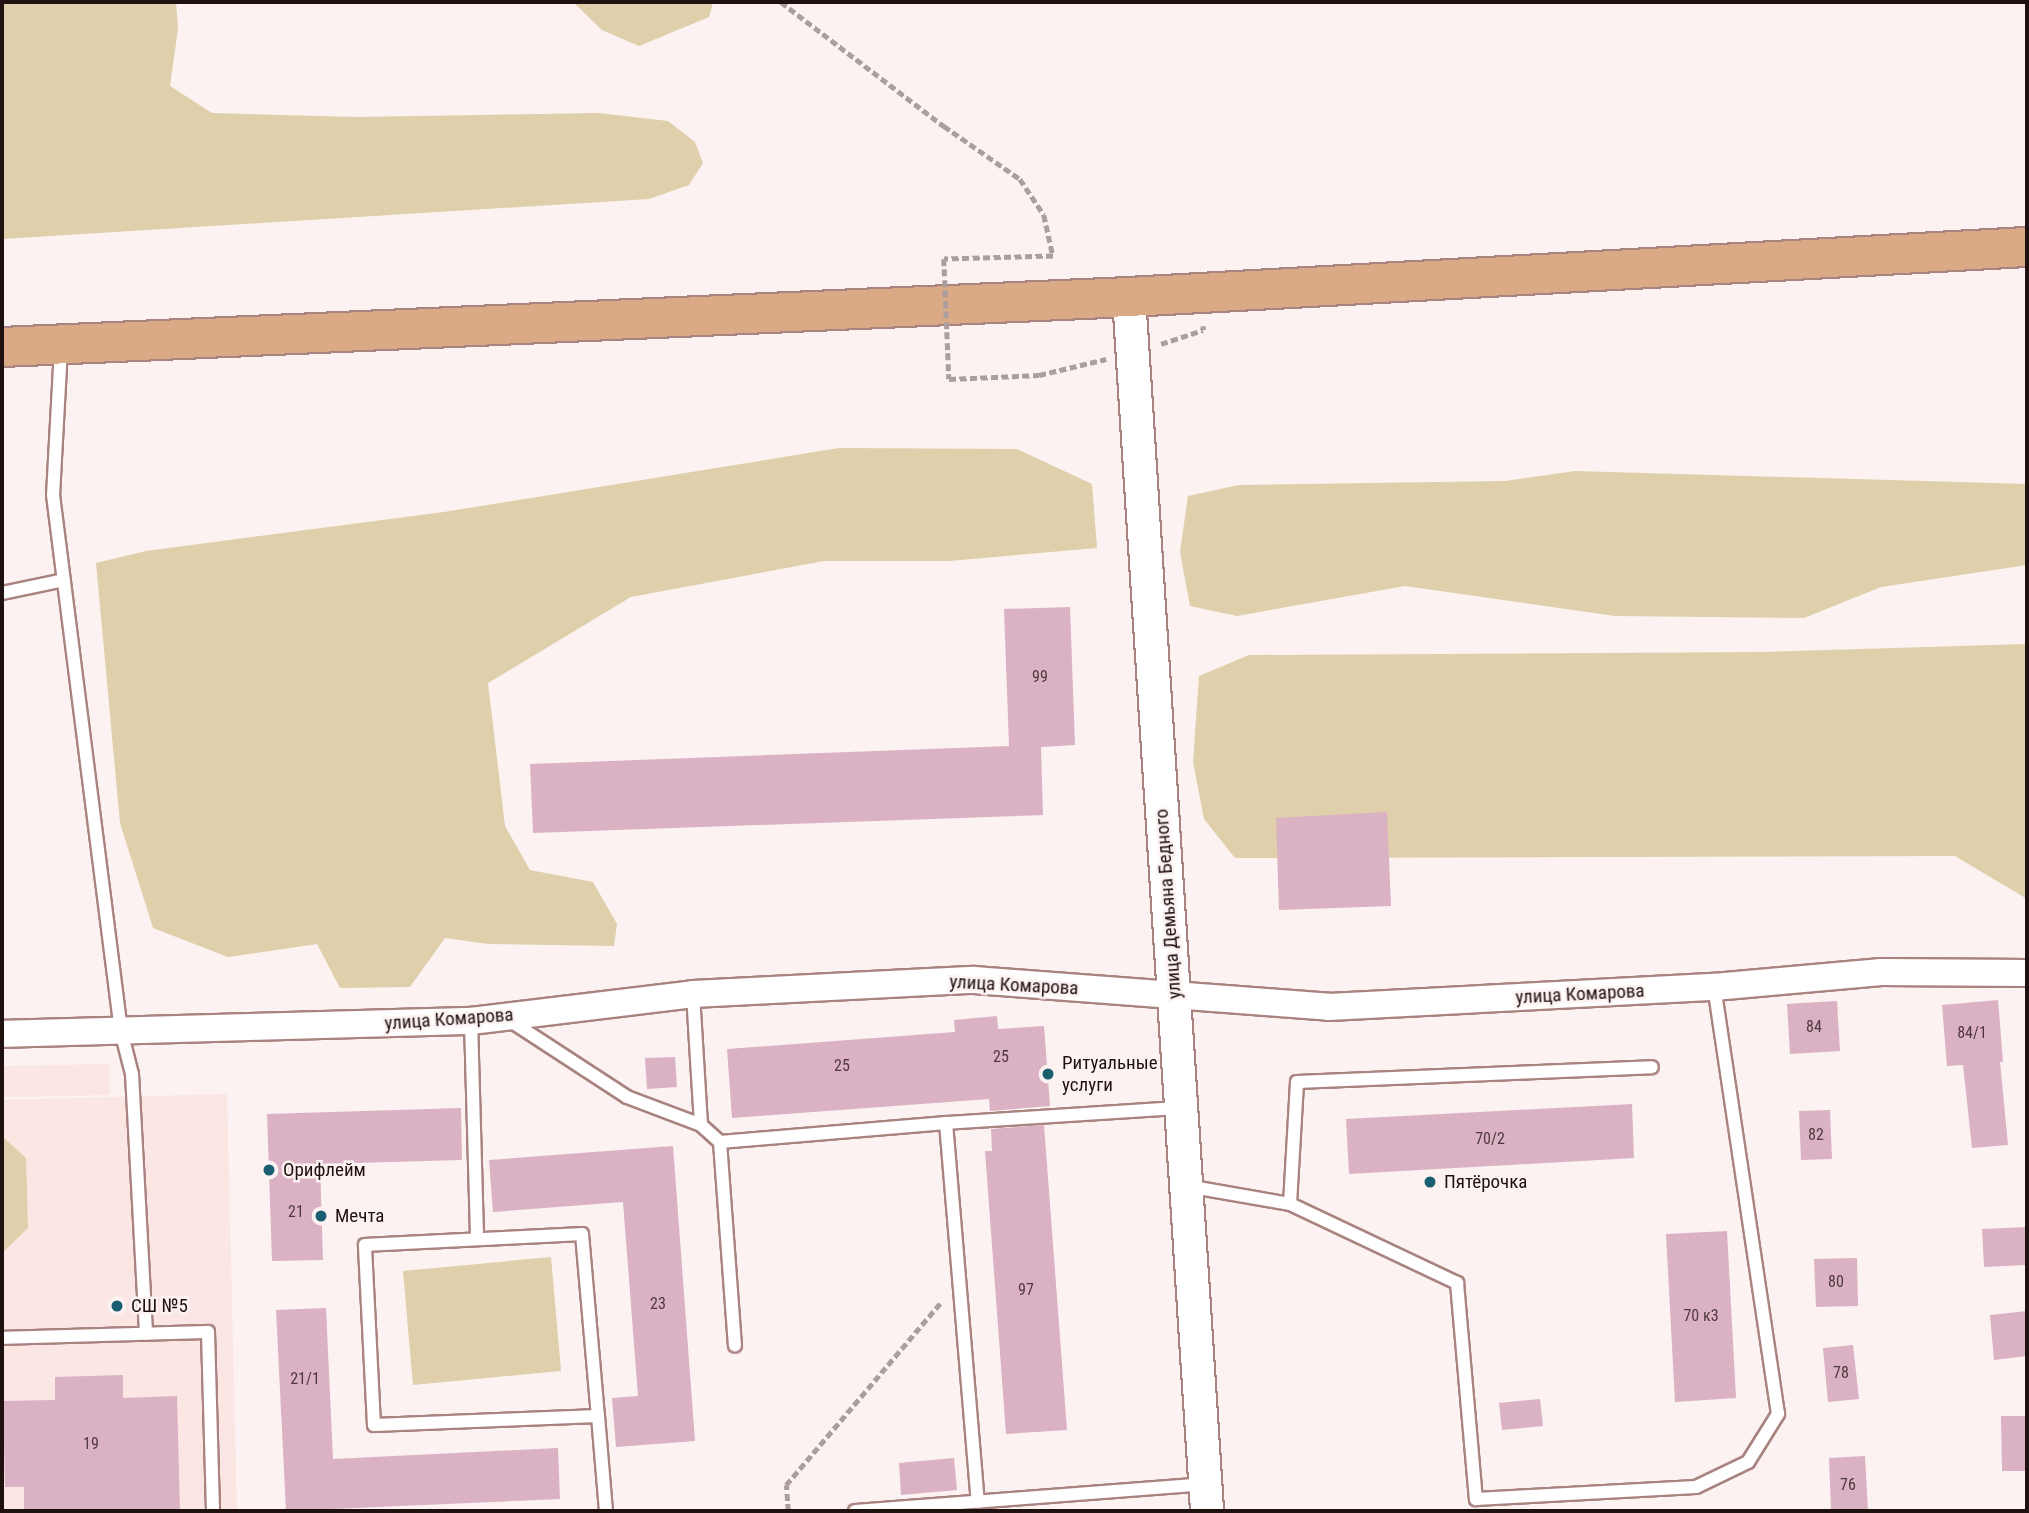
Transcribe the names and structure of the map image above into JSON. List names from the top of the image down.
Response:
{
  "streets": {
    "street": ["улица Демьяна Бедного", "улица Комарова"]
  },
  "crossings": [
    ["улица Демьяна Бедного", "улица Комарова"]
  ],
  "places": [
    "Ритуальные услуги",
    "Орифлейм",
    "Пятёрочка",
    "Мечта",
    "СШ №5"
  ],
  "house_numbers": [
    "99",
    "84",
    "84/1",
    "25",
    "25",
    "82",
    "70/2",
    "21",
    "80",
    "97",
    "23",
    "70 к3",
    "78",
    "21/1",
    "19",
    "76"
  ]
}
